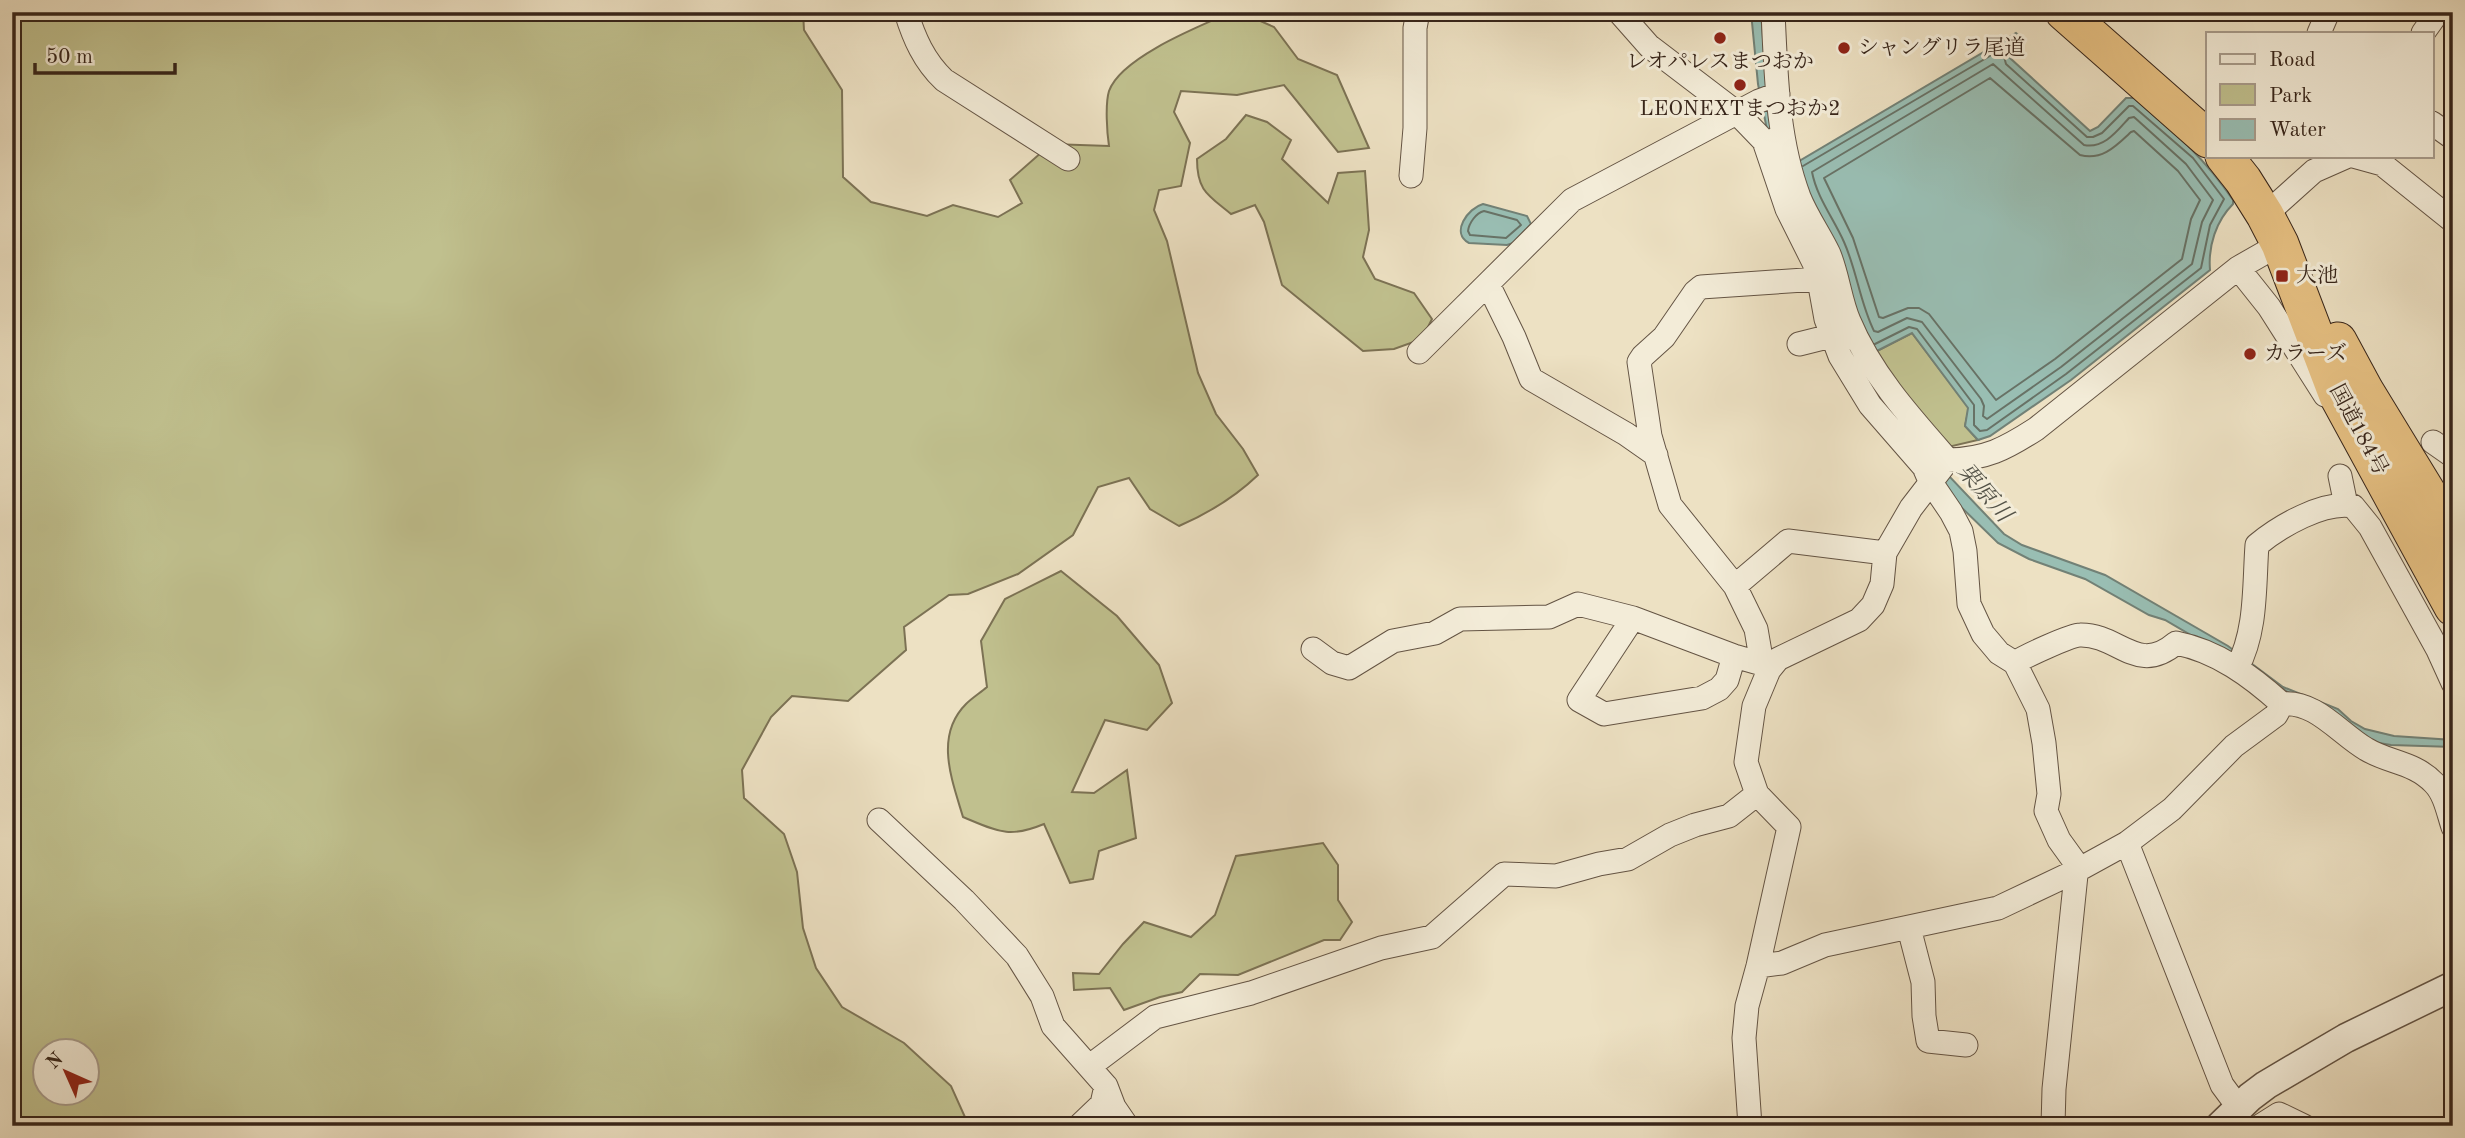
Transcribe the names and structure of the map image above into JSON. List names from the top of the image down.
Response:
{
  "streets": {
    "highway": ["国道184号"]
  },
  "water": ["栗原川"],
  "places": {
    "other": [
      "レオパレスまつおか",
      "シャングリラ尾道",
      "LEONEXTまつおか2",
      "カラーズ"
    ],
    "transit": ["大池"]
  },
  "legend": ["Road", "Park", "Water"],
  "scale_bar": "50 m",
  "north": "top left"
}
